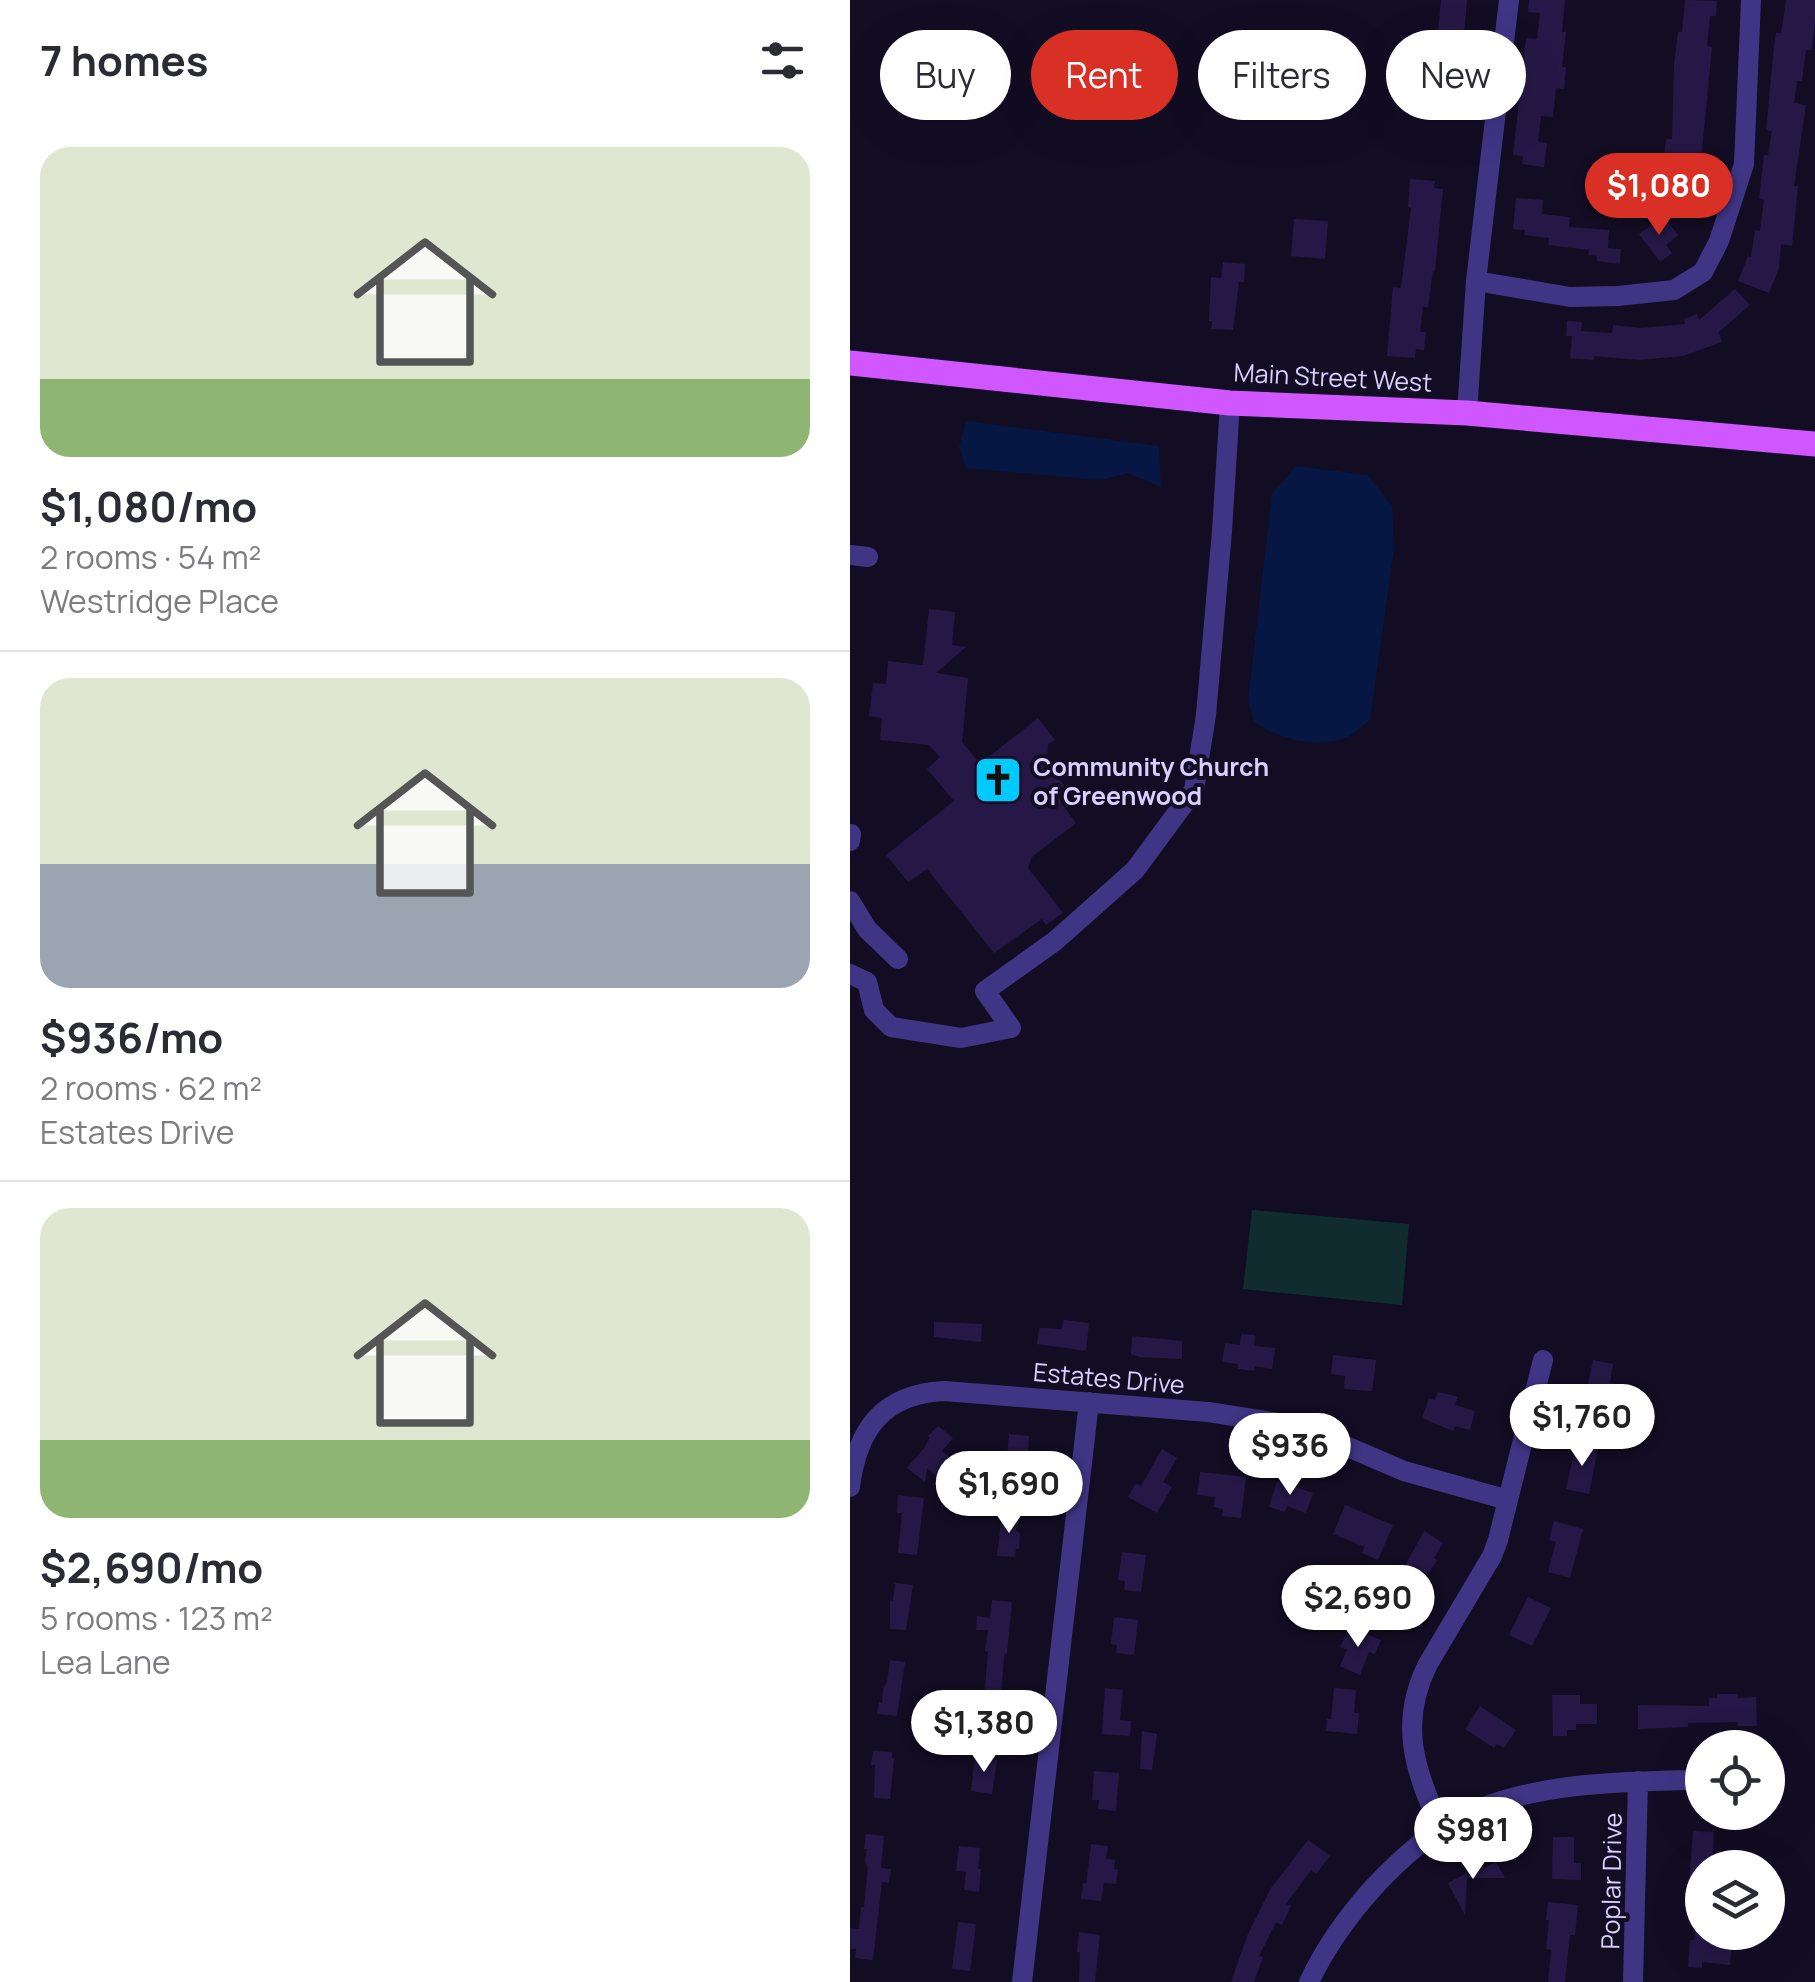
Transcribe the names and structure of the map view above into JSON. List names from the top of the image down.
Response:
{
  "streets": {
    "main road": ["Main Street West"],
    "street": ["Estates Drive", "Poplar Drive"]
  },
  "places": {
    "church": ["Community Church of Greenwood"]
  },
  "page": {
    "heading": "7 homes",
    "chip": [
      "Buy",
      "Rent",
      "Filters",
      "New"
    ],
    "list": [
      {
        "name": "$1,080/mo",
        "note": "2 rooms · 54 m² · Westridge Place"
      },
      {
        "name": "$936/mo",
        "note": "2 rooms · 62 m² · Estates Drive"
      },
      {
        "name": "$2,690/mo",
        "note": "5 rooms · 123 m² · Lea Lane"
      }
    ],
    "price": [
      "$1,080",
      "$1,760",
      "$936",
      "$1,690",
      "$2,690",
      "$1,380",
      "$981"
    ]
  }
}
